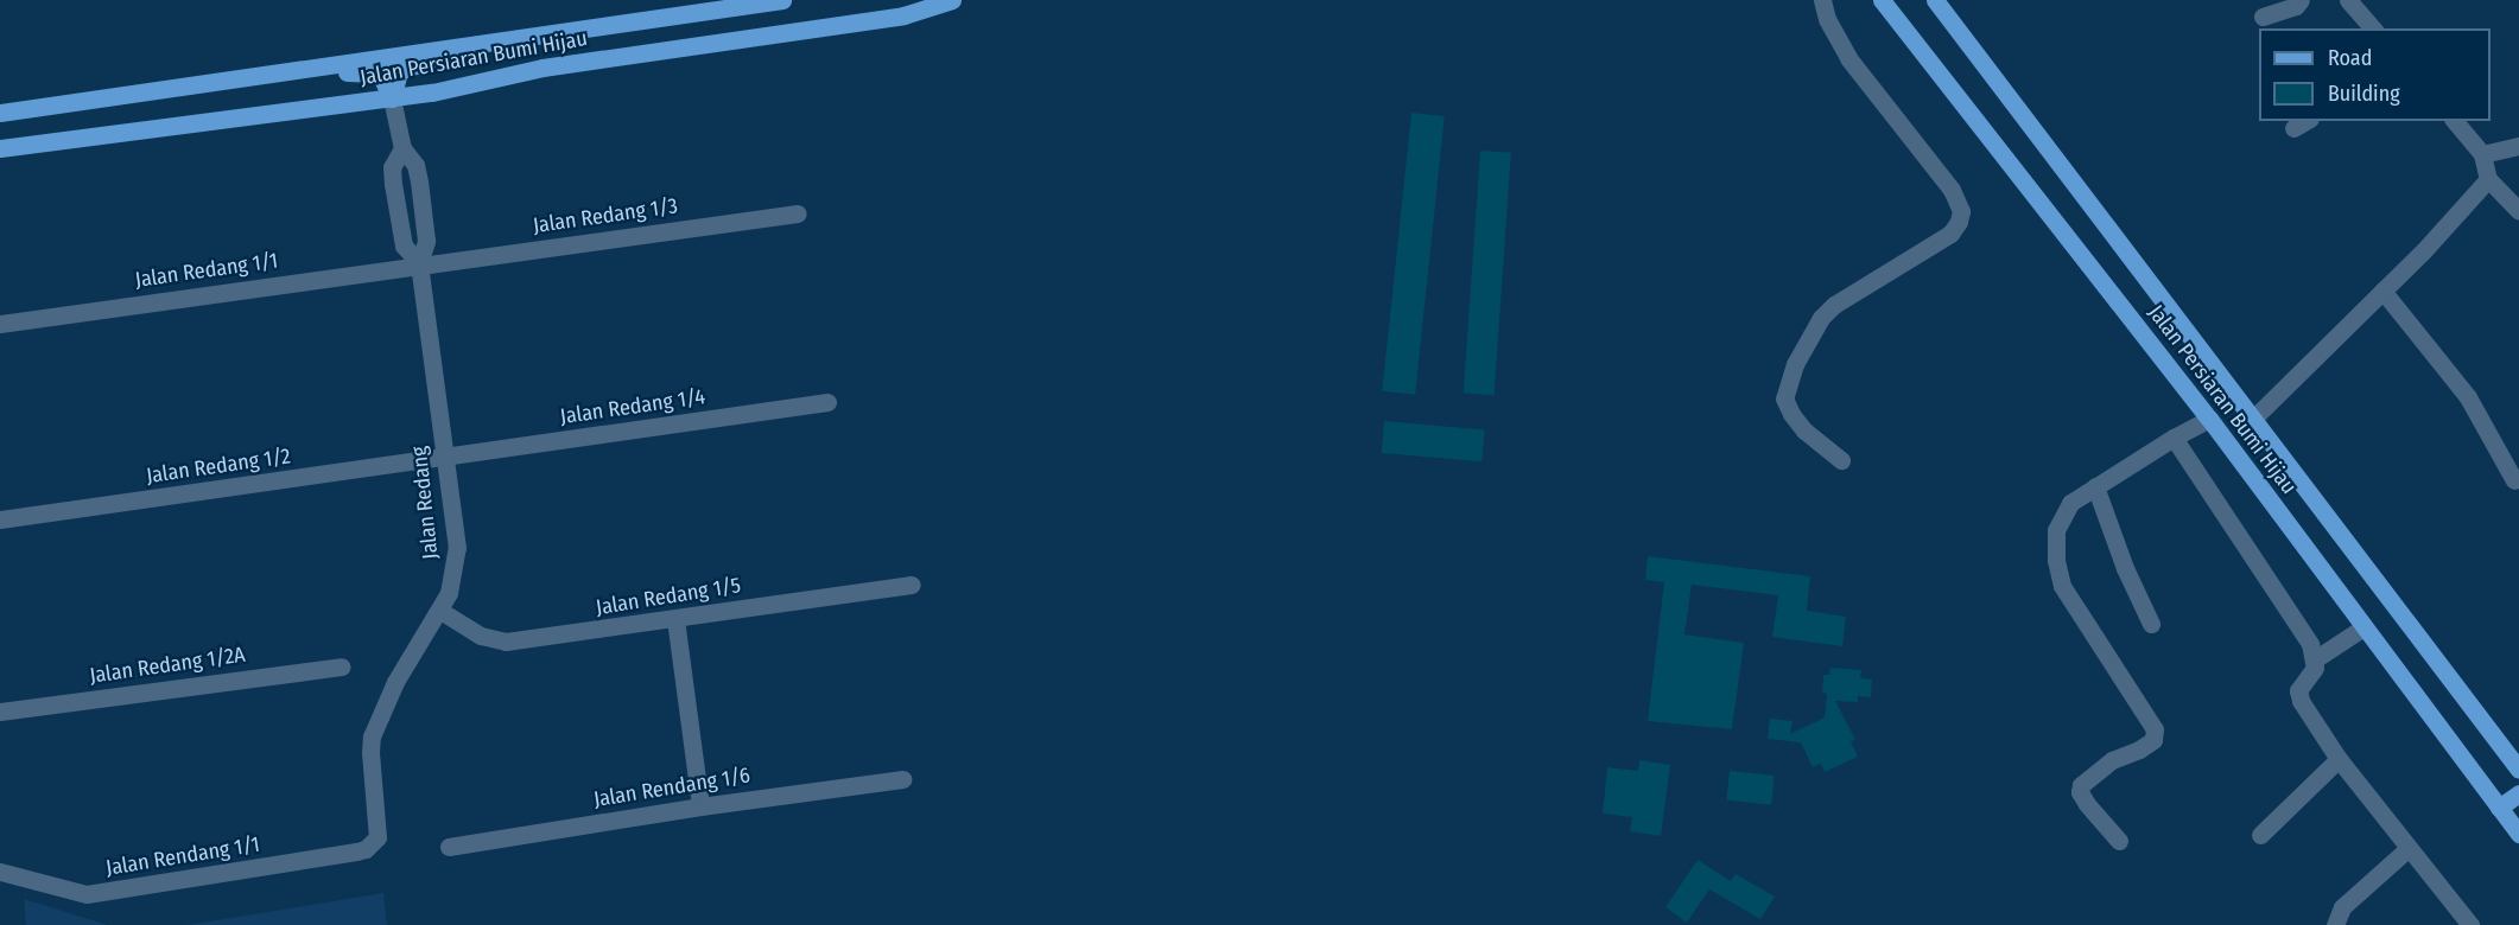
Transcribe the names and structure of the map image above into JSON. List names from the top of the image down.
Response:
{
  "streets": {
    "main road": ["Jalan Persiaran Bumi Hijau"],
    "street": [
      "Jalan Redang 1/3",
      "Jalan Redang 1/1",
      "Jalan Redang 1/4",
      "Jalan Redang 1/2",
      "Jalan Redang",
      "Jalan Redang 1/5",
      "Jalan Redang 1/2A",
      "Jalan Rendang 1/6",
      "Jalan Rendang 1/1"
    ]
  },
  "crossings": [
    ["Jalan Persiaran Bumi Hijau", "Jalan Redang"],
    ["Jalan Redang 1/3", "Jalan Redang 1/1"],
    ["Jalan Redang 1/3", "Jalan Redang"],
    ["Jalan Redang 1/1", "Jalan Redang"],
    ["Jalan Redang 1/4", "Jalan Redang 1/2"],
    ["Jalan Redang 1/4", "Jalan Redang"],
    ["Jalan Redang 1/2", "Jalan Redang"],
    ["Jalan Redang", "Jalan Redang 1/5"],
    ["Jalan Redang", "Jalan Rendang 1/1"]
  ],
  "legend": ["Road", "Building"]
}
